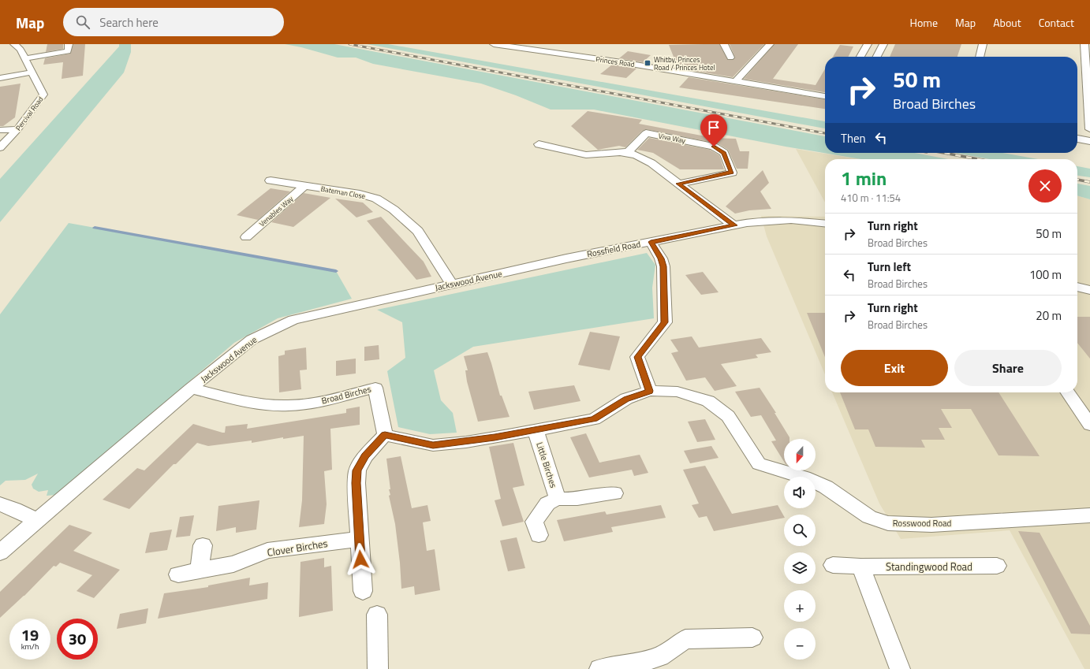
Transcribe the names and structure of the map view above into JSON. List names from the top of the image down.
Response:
{
  "streets": {
    "street": [
      "Princes Road",
      "Percival Road",
      "Viva Way",
      "Bateman Close",
      "Venables Way",
      "Rossfield Road",
      "Jackswood Avenue",
      "Broad Birches",
      "Little Birches",
      "Rosswood Road",
      "Clover Birches",
      "Standingwood Road"
    ]
  },
  "crossings": [
    ["Bateman Close", "Venables Way"],
    ["Bateman Close", "Jackswood Avenue"],
    ["Rossfield Road", "Jackswood Avenue"],
    ["Jackswood Avenue", "Broad Birches"]
  ],
  "places": {
    "transit": ["Whitby, Princes Road / Princes Hotel"]
  },
  "north": "bottom",
  "page": {
    "header": "Map",
    "search": "Search here",
    "nav": [
      "Home",
      "Map",
      "About",
      "Contact"
    ],
    "turn": ["50 m", "Broad Birches"],
    "then": "Then",
    "heading": ["1 min", "410 m · 11:54"],
    "list": [
      {
        "name": "Turn right",
        "note": "Broad Birches",
        "value": "50 m"
      },
      {
        "name": "Turn left",
        "note": "Broad Birches",
        "value": "100 m"
      },
      {
        "name": "Turn right",
        "note": "Broad Birches",
        "value": "20 m"
      }
    ],
    "buttons": ["Exit", "Share"],
    "map_buttons": ["+", "−"],
    "speed": "19 km/h",
    "limit": "30"
  }
}
